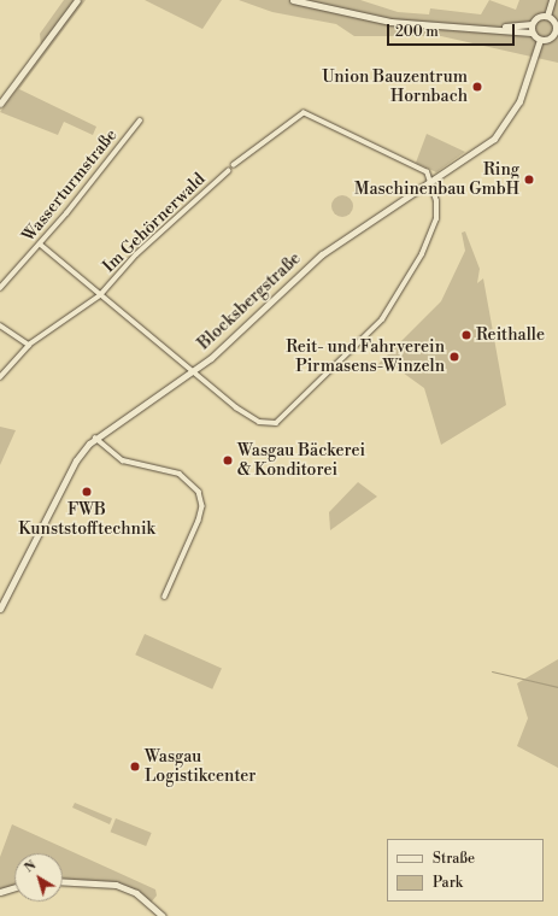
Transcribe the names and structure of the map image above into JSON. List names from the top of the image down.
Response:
{
  "streets": {
    "main road": ["Blocksbergstraße"],
    "street": ["Wasserturmstraße", "Im Gehörnerwald"]
  },
  "places": [
    "Union Bauzentrum Hornbach",
    "Ring Maschinenbau GmbH",
    "Reithalle",
    "Reit- und Fahrverein Pirmasens-Winzeln",
    "Wasgau Bäckerei & Konditorei",
    "FWB Kunststofftechnik",
    "Wasgau Logistikcenter"
  ],
  "legend": ["Straße", "Park"],
  "scale_bar": "200 m",
  "north": "top left"
}
